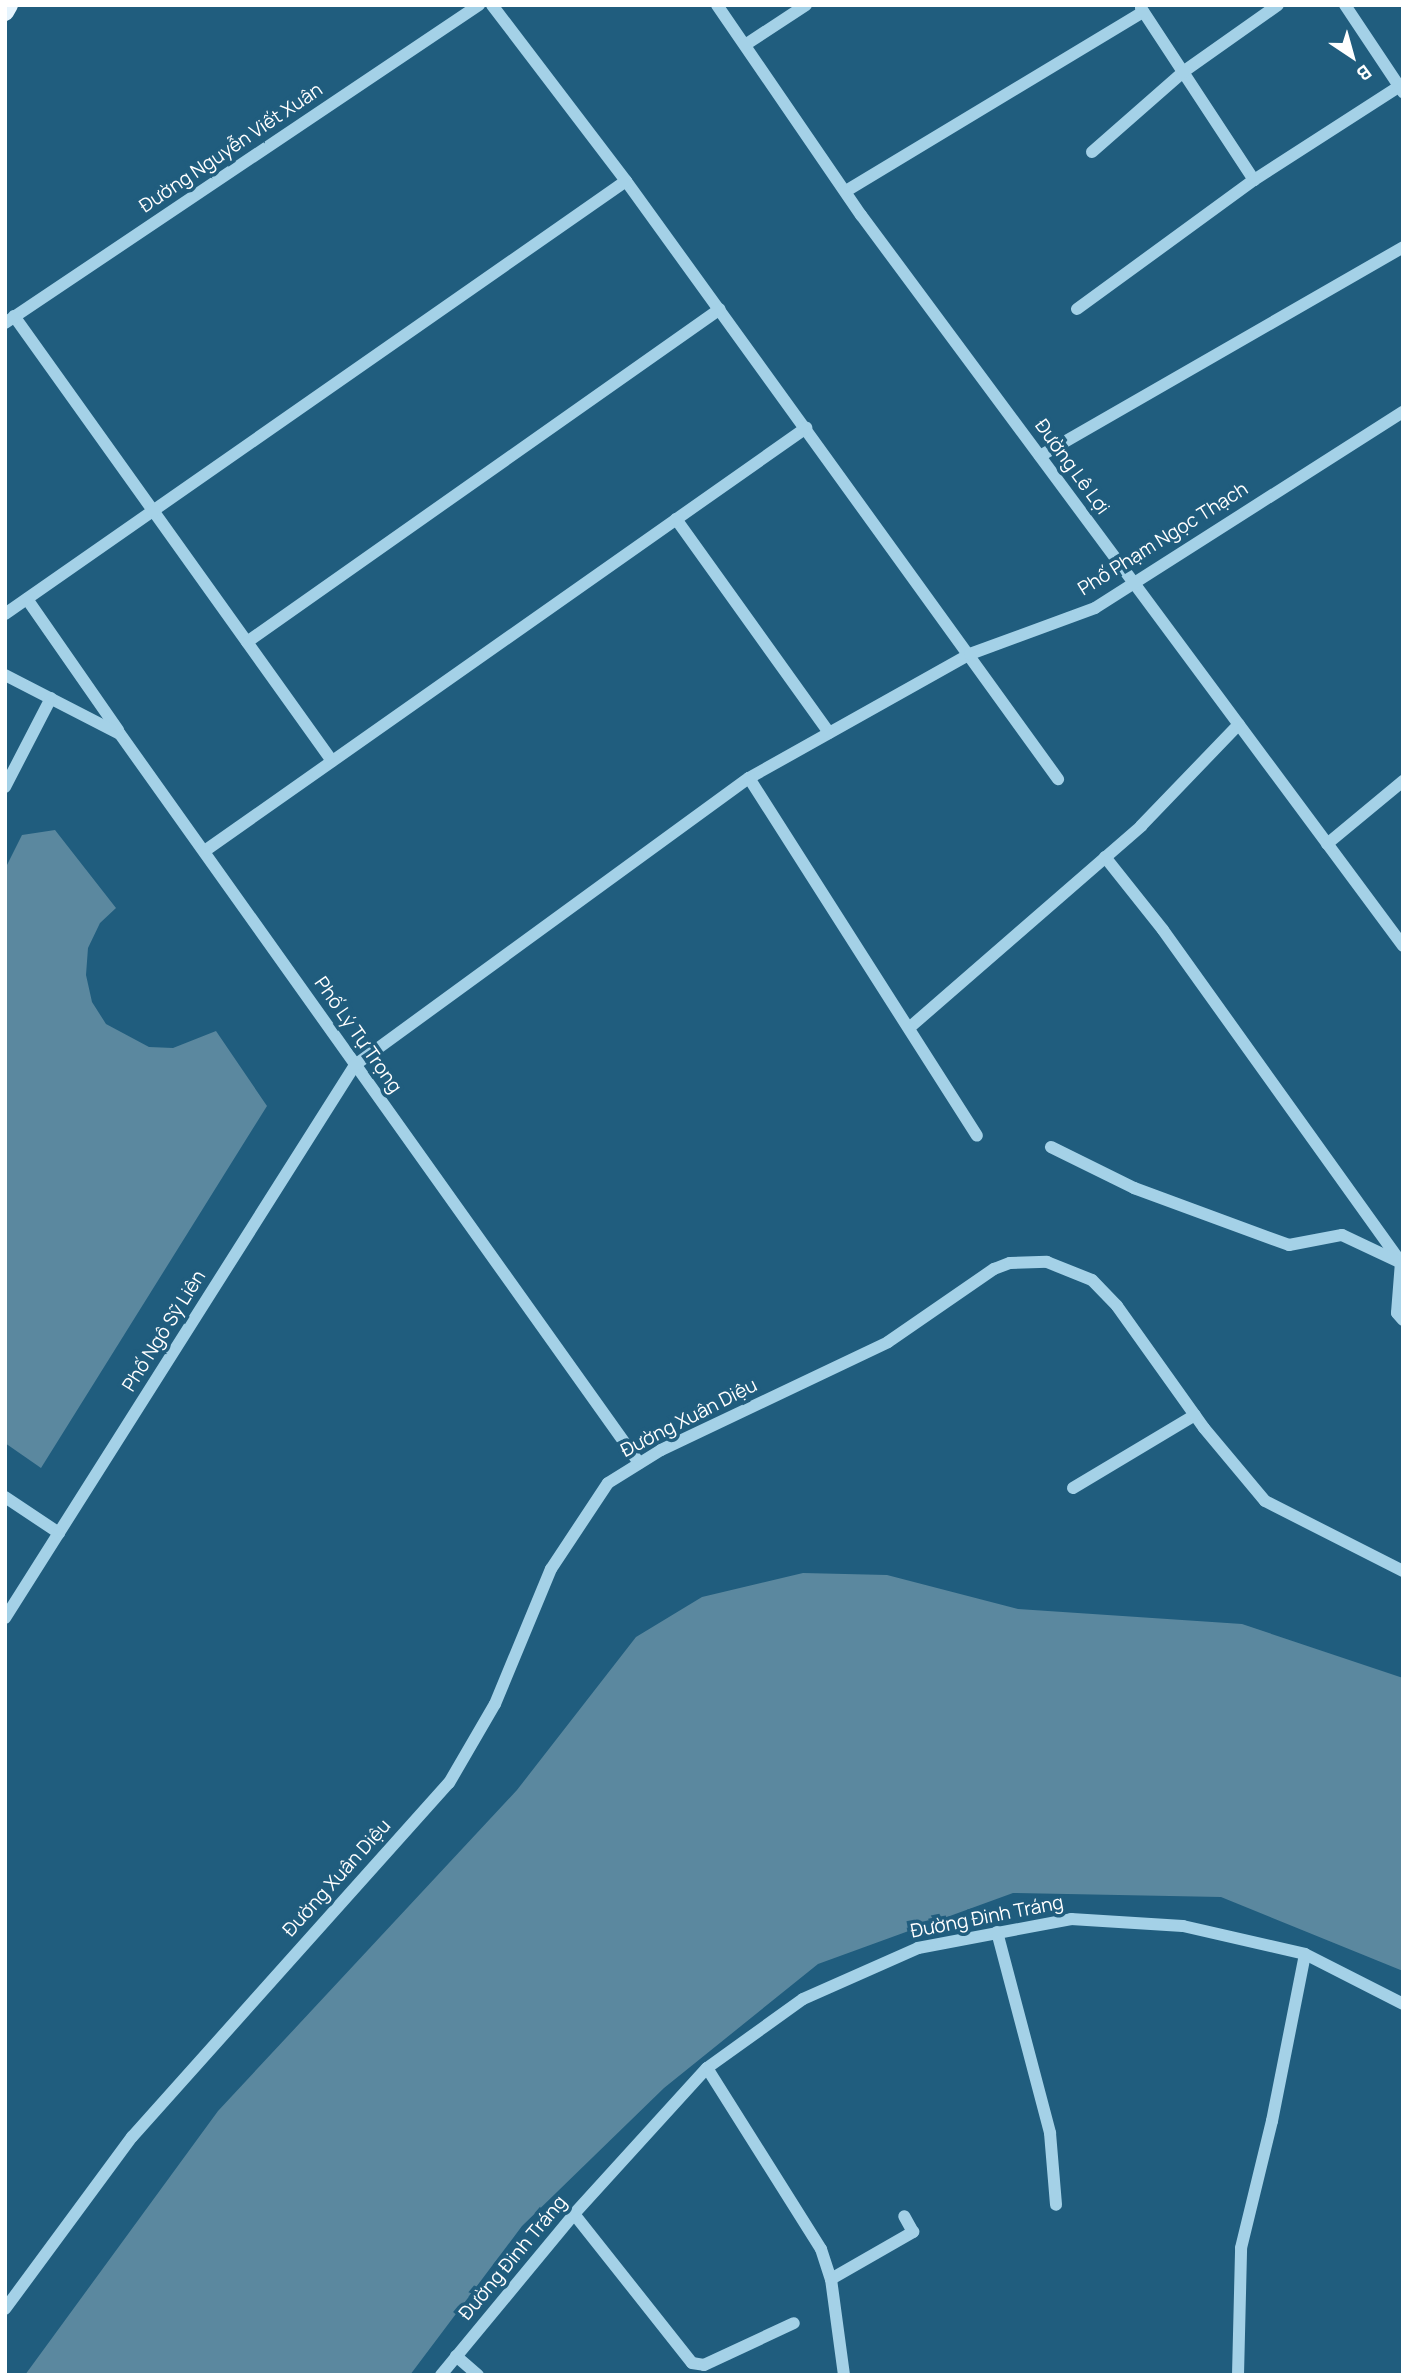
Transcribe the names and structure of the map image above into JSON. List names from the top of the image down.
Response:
{
  "streets": {
    "street": [
      "Đường Nguyễn Viết Xuân",
      "Đường Lê Lợi",
      "Phố Phạm Ngọc Thạch",
      "Phố Lý Tự Trọng",
      "Phố Ngô Sỹ Liên",
      "Đường Xuân Diệu",
      "Đường Đinh Tráng"
    ]
  },
  "crossings": [
    ["Đường Lê Lợi", "Phố Phạm Ngọc Thạch"],
    ["Phố Phạm Ngọc Thạch", "Phố Lý Tự Trọng"],
    ["Phố Phạm Ngọc Thạch", "Phố Ngô Sỹ Liên"],
    ["Phố Lý Tự Trọng", "Phố Ngô Sỹ Liên"],
    ["Phố Lý Tự Trọng", "Đường Xuân Diệu"]
  ],
  "north": "bottom right"
}
